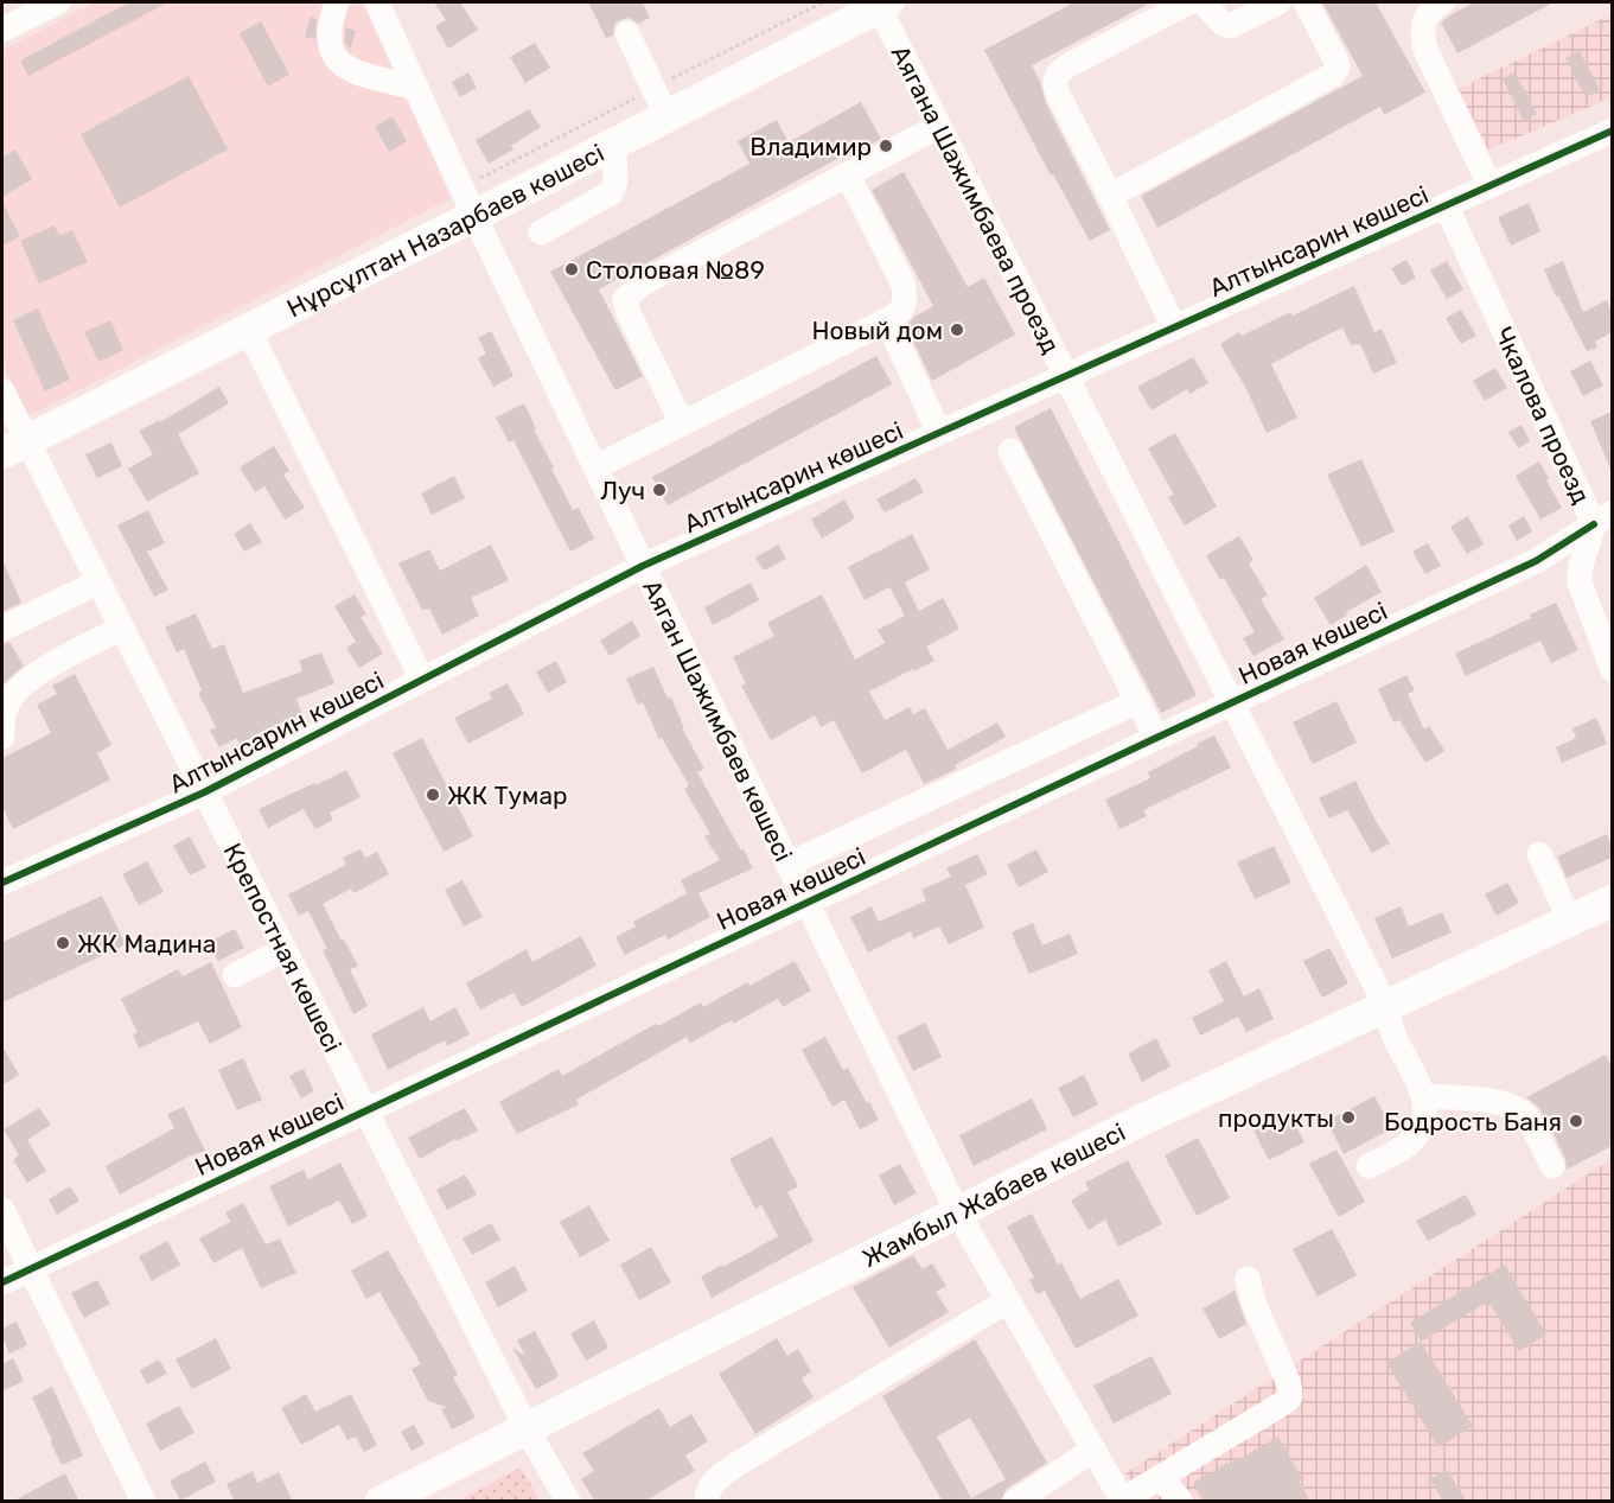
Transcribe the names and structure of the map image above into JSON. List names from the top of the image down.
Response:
{
  "streets": {
    "main road": ["Нұрсұлтан Назарбаев көшесі", "Жамбыл Жабаев көшесі"],
    "street": [
      "Аягана Шажимбаева проезд",
      "Алтынсарин көшесі",
      "Чкалова проезд",
      "Новая көшесі",
      "Аяган Шажимбаев көшесі",
      "Крепостная көшесі"
    ]
  },
  "crossings": [
    ["Аягана Шажимбаева проезд", "Нұрсұлтан Назарбаев көшесі"],
    ["Аягана Шажимбаева проезд", "Алтынсарин көшесі"],
    ["Аягана Шажимбаева проезд", "Новая көшесі"],
    ["Аягана Шажимбаева проезд", "Жамбыл Жабаев көшесі"],
    ["Нұрсұлтан Назарбаев көшесі", "Аяган Шажимбаев көшесі"],
    ["Нұрсұлтан Назарбаев көшесі", "Крепостная көшесі"],
    ["Алтынсарин көшесі", "Чкалова проезд"],
    ["Алтынсарин көшесі", "Аяган Шажимбаев көшесі"],
    ["Алтынсарин көшесі", "Крепостная көшесі"],
    ["Чкалова проезд", "Новая көшесі"],
    ["Новая көшесі", "Аяган Шажимбаев көшесі"],
    ["Новая көшесі", "Крепостная көшесі"],
    ["Аяган Шажимбаев көшесі", "Жамбыл Жабаев көшесі"],
    ["Крепостная көшесі", "Жамбыл Жабаев көшесі"]
  ],
  "places": [
    "Владимир",
    "Столовая №89",
    "Новый дом",
    "Луч",
    "ЖК Тумар",
    "ЖК Мадина",
    "продукты",
    "Бодрость Баня"
  ]
}
